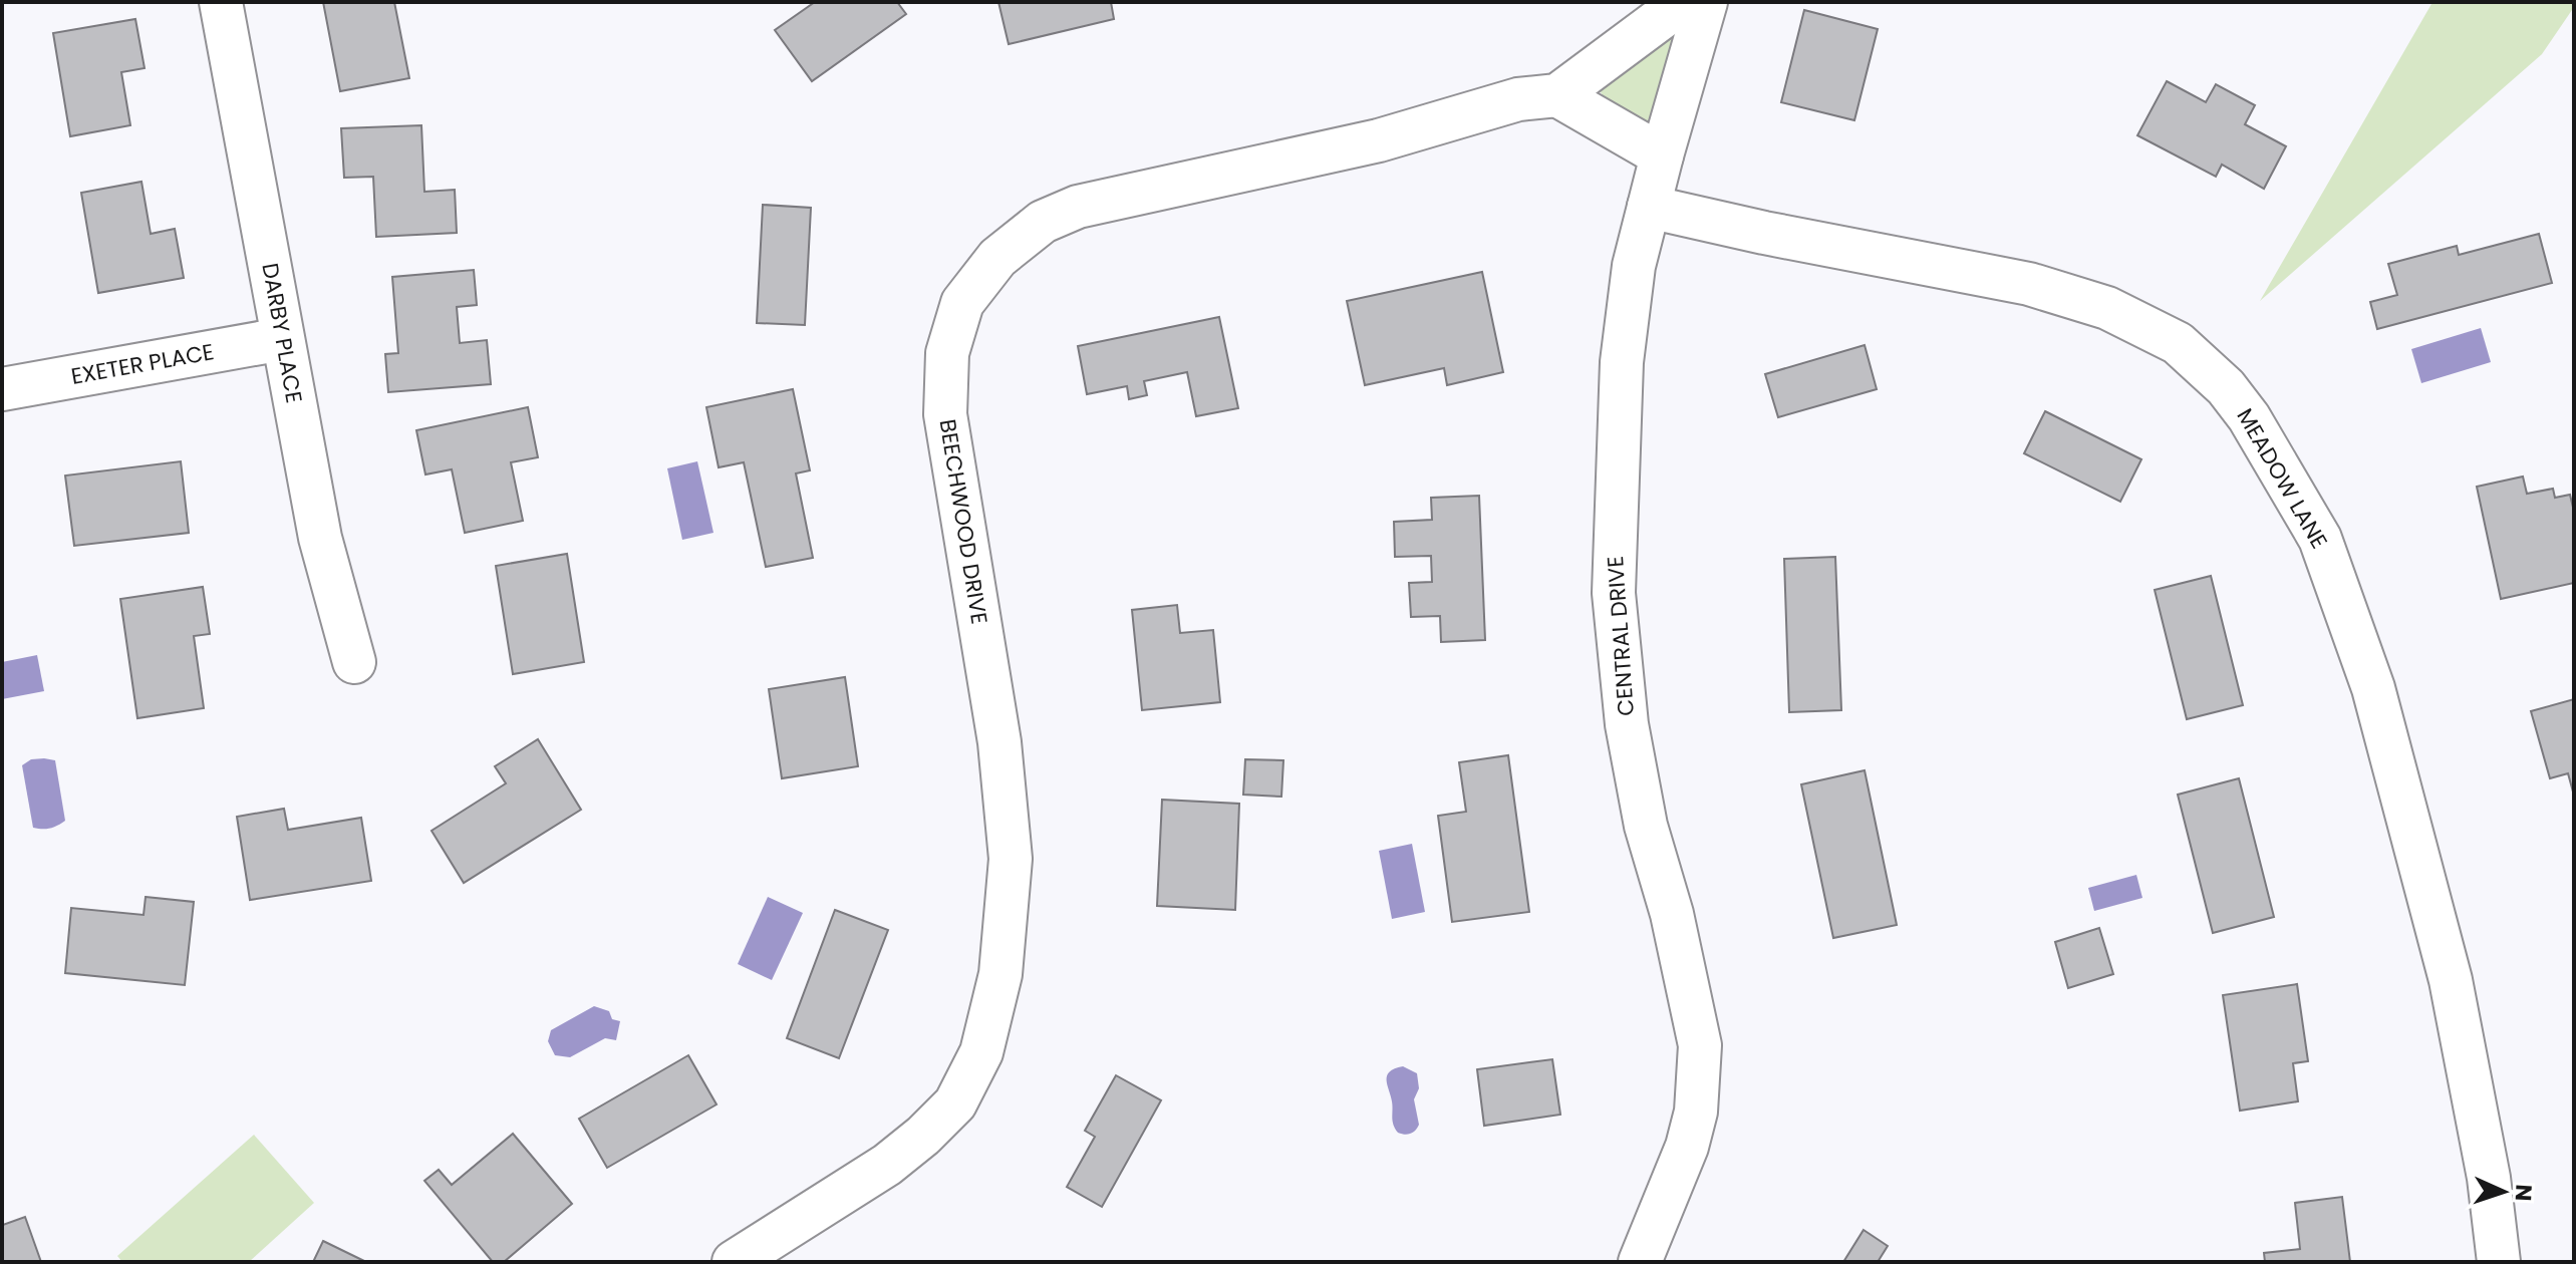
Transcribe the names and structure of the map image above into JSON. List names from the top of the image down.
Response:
{
  "streets": {
    "street": [
      "DARBY PLACE",
      "EXETER PLACE",
      "MEADOW LANE",
      "BEECHWOOD DRIVE",
      "CENTRAL DRIVE"
    ]
  },
  "crossings": [
    ["DARBY PLACE", "EXETER PLACE"],
    ["MEADOW LANE", "CENTRAL DRIVE"]
  ],
  "north": "right"
}
